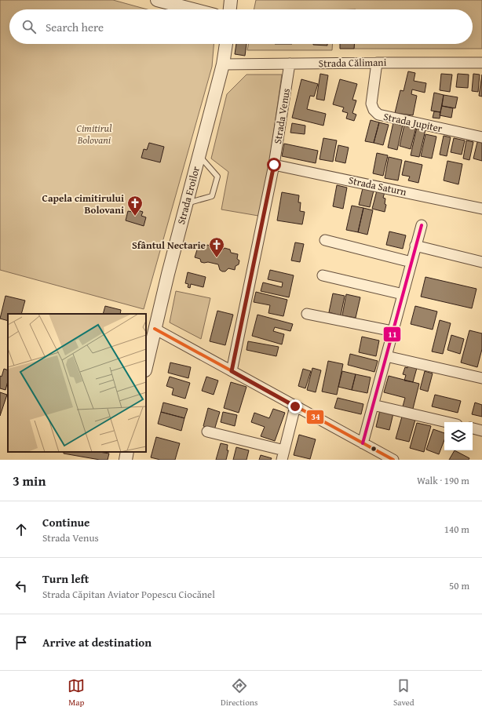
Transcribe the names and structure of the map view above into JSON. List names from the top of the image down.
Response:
{
  "streets": {
    "street": [
      "Strada Călimani",
      "Strada Venus",
      "Strada Jupiter",
      "Strada Saturn",
      "Strada Eroilor"
    ]
  },
  "crossings": [
    ["Strada Călimani", "Strada Venus"],
    ["Strada Călimani", "Strada Jupiter"],
    ["Strada Călimani", "Strada Eroilor"],
    ["Strada Venus", "Strada Saturn"]
  ],
  "parks": ["Cimitirul Bolovani"],
  "places": {
    "church": ["Capela cimitirului Bolovani", "Sfântul Nectarie"]
  },
  "lines": ["transit line 11", "transit line 34"],
  "page": {
    "search": "Search here",
    "heading": ["3 min", "Walk · 190 m"],
    "list": [
      ["Continue", "Strada Venus", "140 m"],
      ["Turn left", "Strada Căpitan Aviator Popescu Ciocănel", "50 m"],
      "Arrive at destination"
    ],
    "nav": ["Map", "Directions", "Saved"]
  }
}
